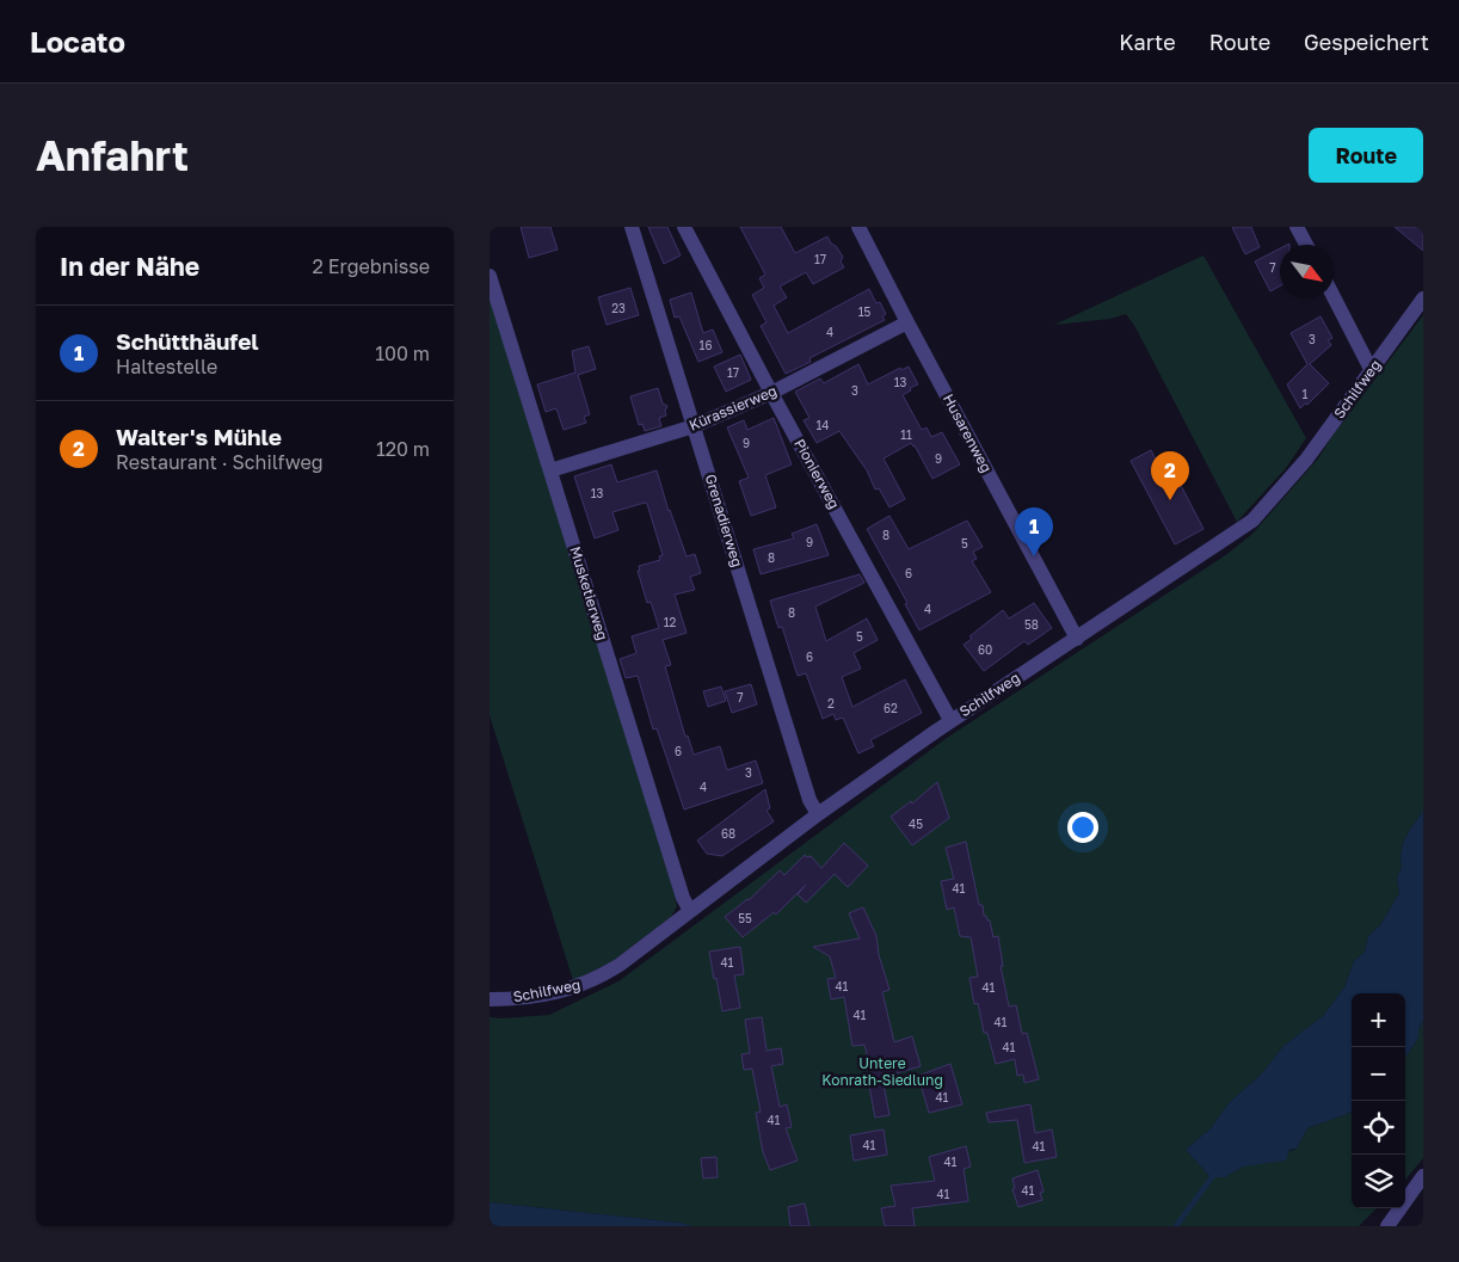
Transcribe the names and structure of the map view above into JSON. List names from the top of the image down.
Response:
{
  "streets": {
    "street": [
      "Schilfweg",
      "Kürassierweg",
      "Husarenweg",
      "Pionierweg",
      "Grenadierweg",
      "Musketierweg"
    ]
  },
  "crossings": [
    ["Schilfweg", "Husarenweg"],
    ["Schilfweg", "Pionierweg"],
    ["Schilfweg", "Grenadierweg"],
    ["Schilfweg", "Musketierweg"],
    ["Kürassierweg", "Husarenweg"],
    ["Kürassierweg", "Pionierweg"],
    ["Kürassierweg", "Grenadierweg"],
    ["Kürassierweg", "Musketierweg"]
  ],
  "parks": ["Untere Konrath-Siedlung"],
  "house_numbers": [
    "17",
    "7",
    "23",
    "15",
    "4",
    "3",
    "16",
    "17",
    "13",
    "3",
    "1",
    "14",
    "11",
    "9",
    "9",
    "13",
    "8",
    "9",
    "5",
    "8",
    "6",
    "4",
    "8",
    "12",
    "58",
    "5",
    "60",
    "6",
    "7",
    "2",
    "62",
    "6",
    "3",
    "4",
    "45",
    "68",
    "41",
    "55",
    "41",
    "41",
    "41",
    "41",
    "41",
    "41",
    "41",
    "41",
    "41",
    "41",
    "41",
    "41",
    "41"
  ],
  "north": "bottom right",
  "page": {
    "header": "Locato",
    "nav": ["Karte", "Route", "Gespeichert"],
    "buttons": "Route",
    "title": "Anfahrt",
    "heading": ["In der Nähe", "2 Ergebnisse"],
    "list": [
      {
        "mark": "1",
        "name": "Schütthäufel",
        "note": "Haltestelle",
        "value": "100 m"
      },
      {
        "mark": "2",
        "name": "Walter's Mühle",
        "note": "Restaurant · Schilfweg",
        "value": "120 m"
      }
    ],
    "pins": ["2", "1"],
    "map_buttons": ["+", "−"]
  }
}
